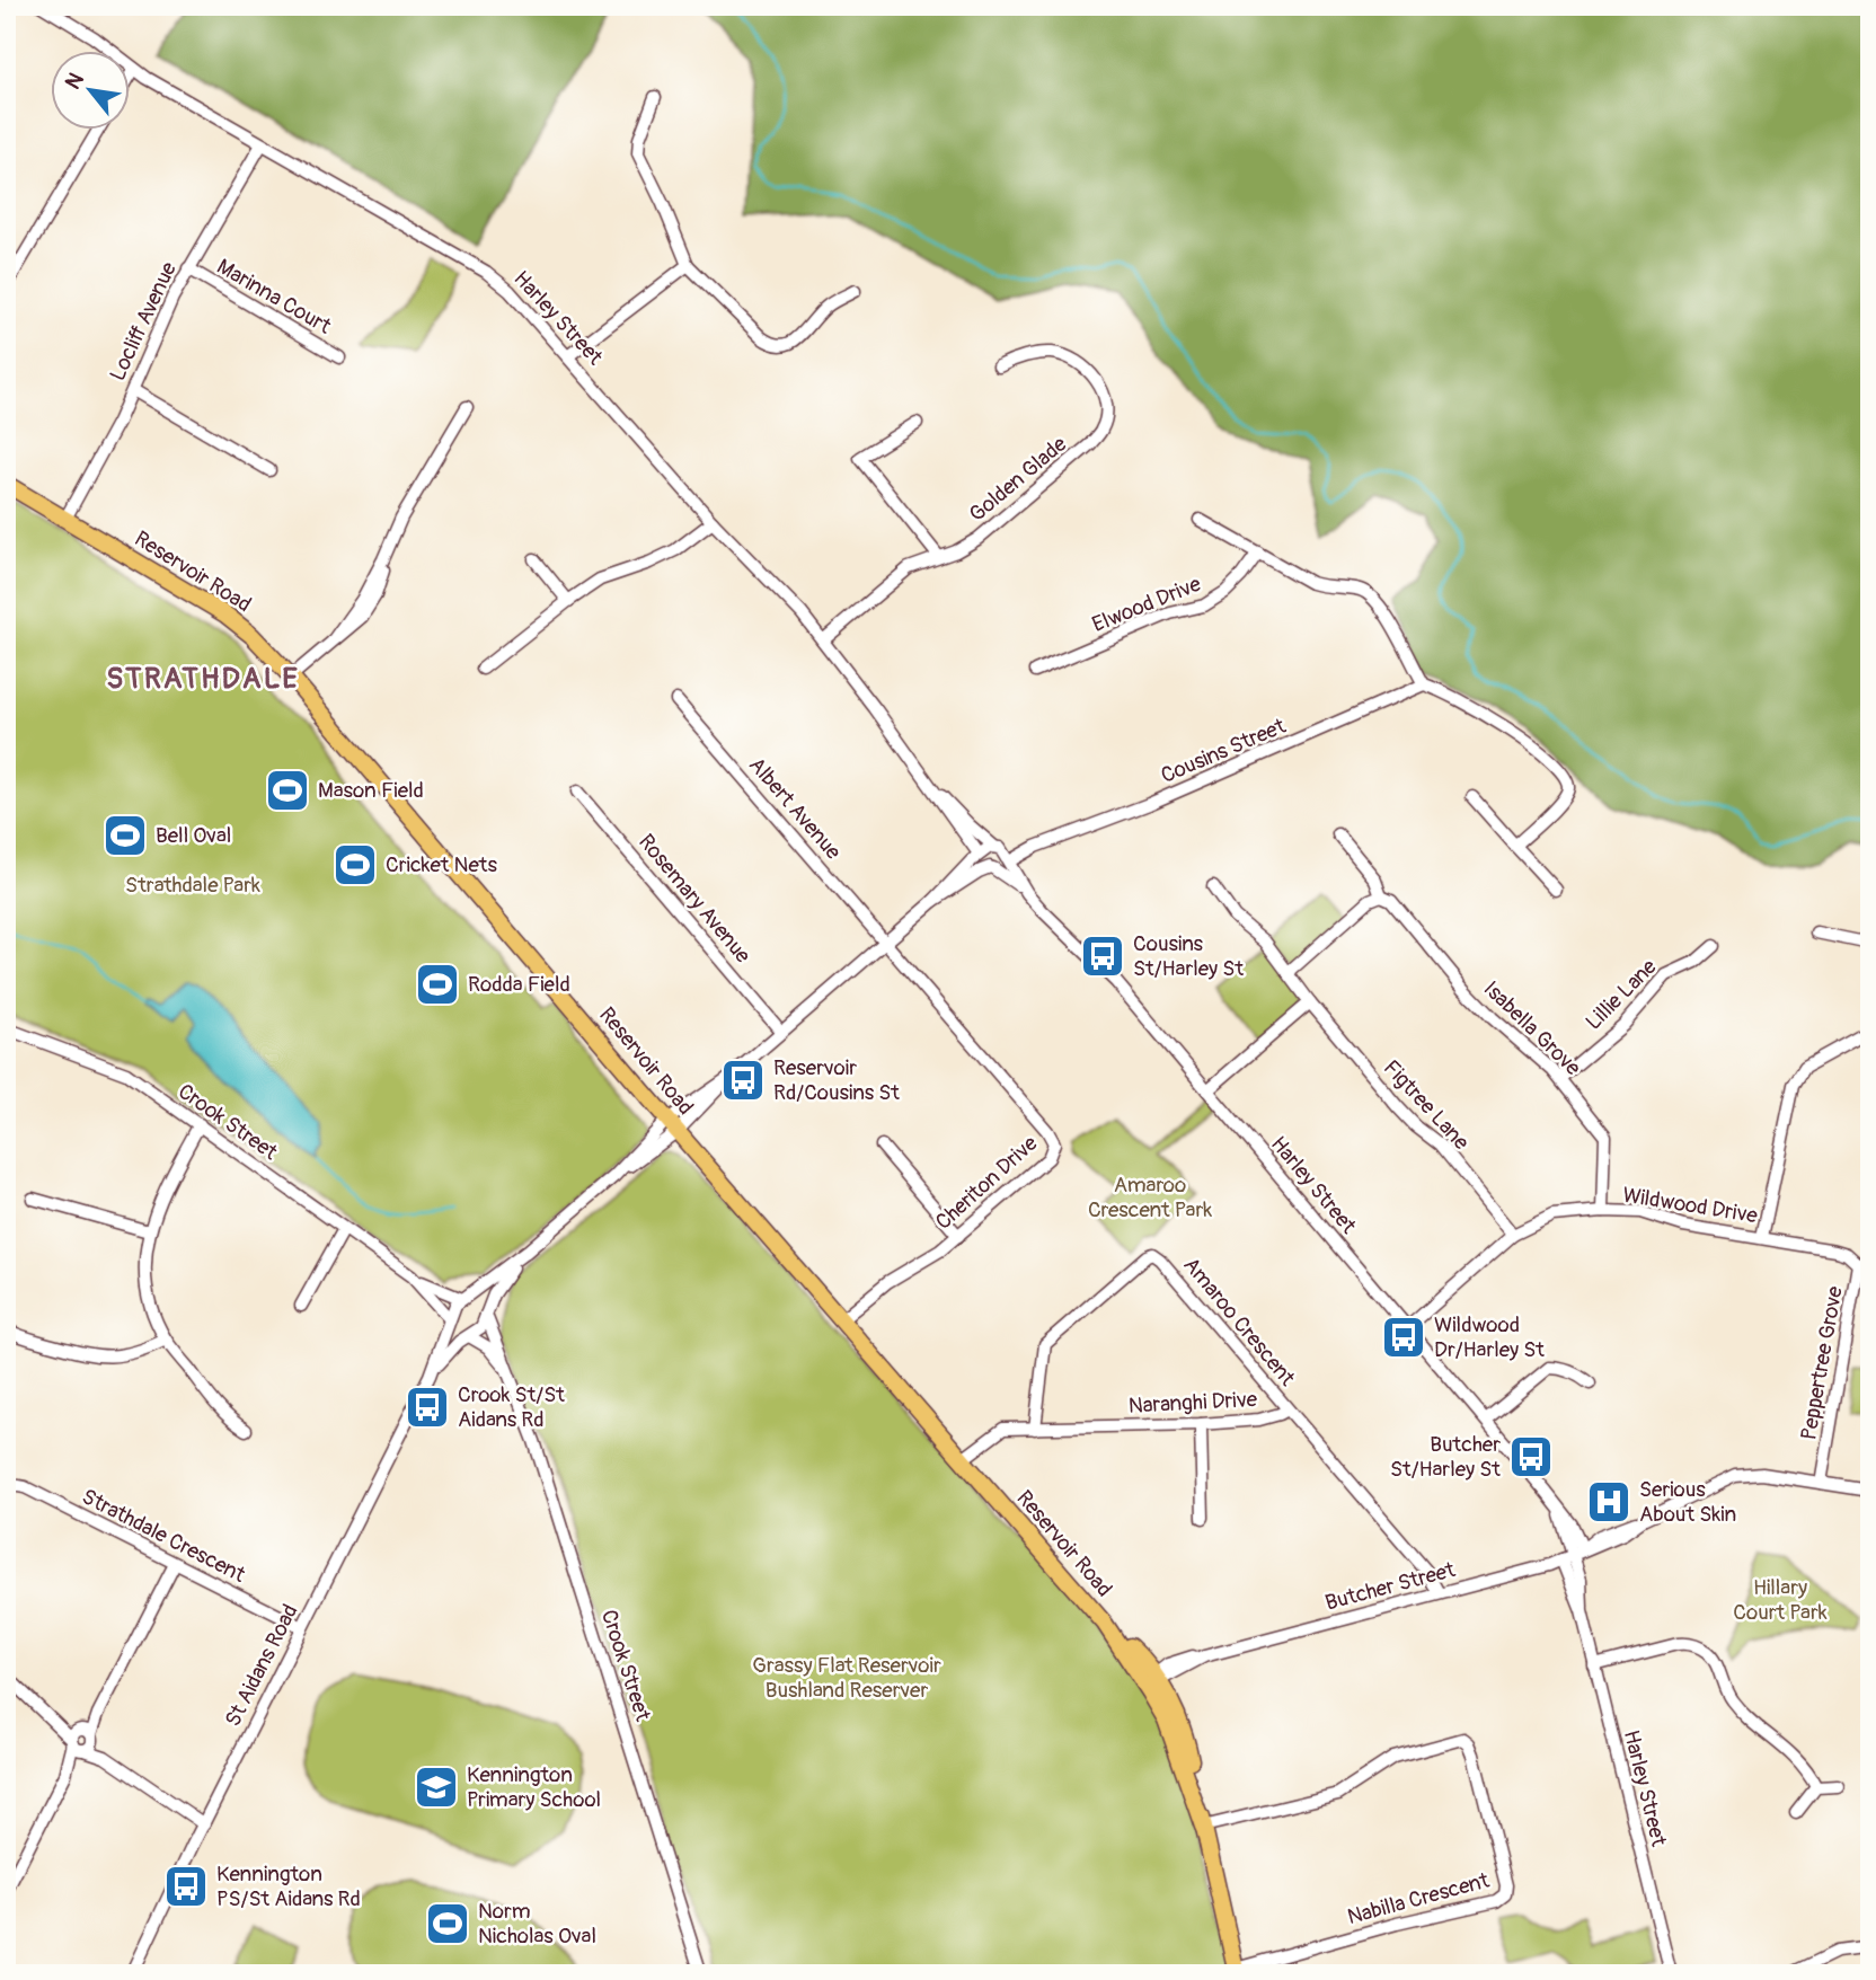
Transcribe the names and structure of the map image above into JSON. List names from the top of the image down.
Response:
{
  "streets": {
    "main road": ["Reservoir Road"],
    "street": [
      "Marinna Court",
      "Harley Street",
      "Locliff Avenue",
      "Golden Glade",
      "Elwood Drive",
      "Cousins Street",
      "Albert Avenue",
      "Rosemary Avenue",
      "Lillie Lane",
      "Isabella Grove",
      "Figtree Lane",
      "Crook Street",
      "Cheriton Drive",
      "Wildwood Drive",
      "Amaroo Crescent",
      "Peppertree Grove",
      "Naranghi Drive",
      "Strathdale Crescent",
      "Butcher Street",
      "St Aidans Road",
      "Nabilla Crescent"
    ]
  },
  "crossings": [
    ["Marinna Court", "Locliff Avenue"],
    ["Harley Street", "Locliff Avenue"],
    ["Harley Street", "Golden Glade"],
    ["Harley Street", "Cousins Street"],
    ["Harley Street", "Wildwood Drive"],
    ["Harley Street", "Butcher Street"],
    ["Locliff Avenue", "Reservoir Road"],
    ["Reservoir Road", "Cheriton Drive"],
    ["Reservoir Road", "Naranghi Drive"],
    ["Reservoir Road", "Butcher Street"],
    ["Reservoir Road", "Nabilla Crescent"],
    ["Albert Avenue", "Cheriton Drive"],
    ["Lillie Lane", "Isabella Grove"],
    ["Isabella Grove", "Wildwood Drive"],
    ["Figtree Lane", "Wildwood Drive"],
    ["Crook Street", "St Aidans Road"],
    ["Wildwood Drive", "Peppertree Grove"],
    ["Amaroo Crescent", "Naranghi Drive"],
    ["Peppertree Grove", "Butcher Street"],
    ["Naranghi Drive", "Butcher Street"],
    ["Strathdale Crescent", "St Aidans Road"]
  ],
  "districts": ["STRATHDALE"],
  "parks": [
    "Strathdale Park",
    "Amaroo Crescent Park",
    "Hillary Court Park",
    "Grassy Flat Reservoir Bushland Reserver"
  ],
  "places": {
    "sports": [
      "Mason Field",
      "Bell Oval",
      "Cricket Nets",
      "Rodda Field",
      "Norm Nicholas Oval"
    ],
    "bus stop": [
      "Cousins St/Harley St",
      "Reservoir Rd/Cousins St",
      "Wildwood Dr/Harley St",
      "Crook St/St Aidans Rd",
      "Butcher St/Harley St",
      "Kennington PS/St Aidans Rd"
    ],
    "hospital": ["Serious About Skin"],
    "school or university": ["Kennington Primary School"]
  },
  "north": "top left"
}
